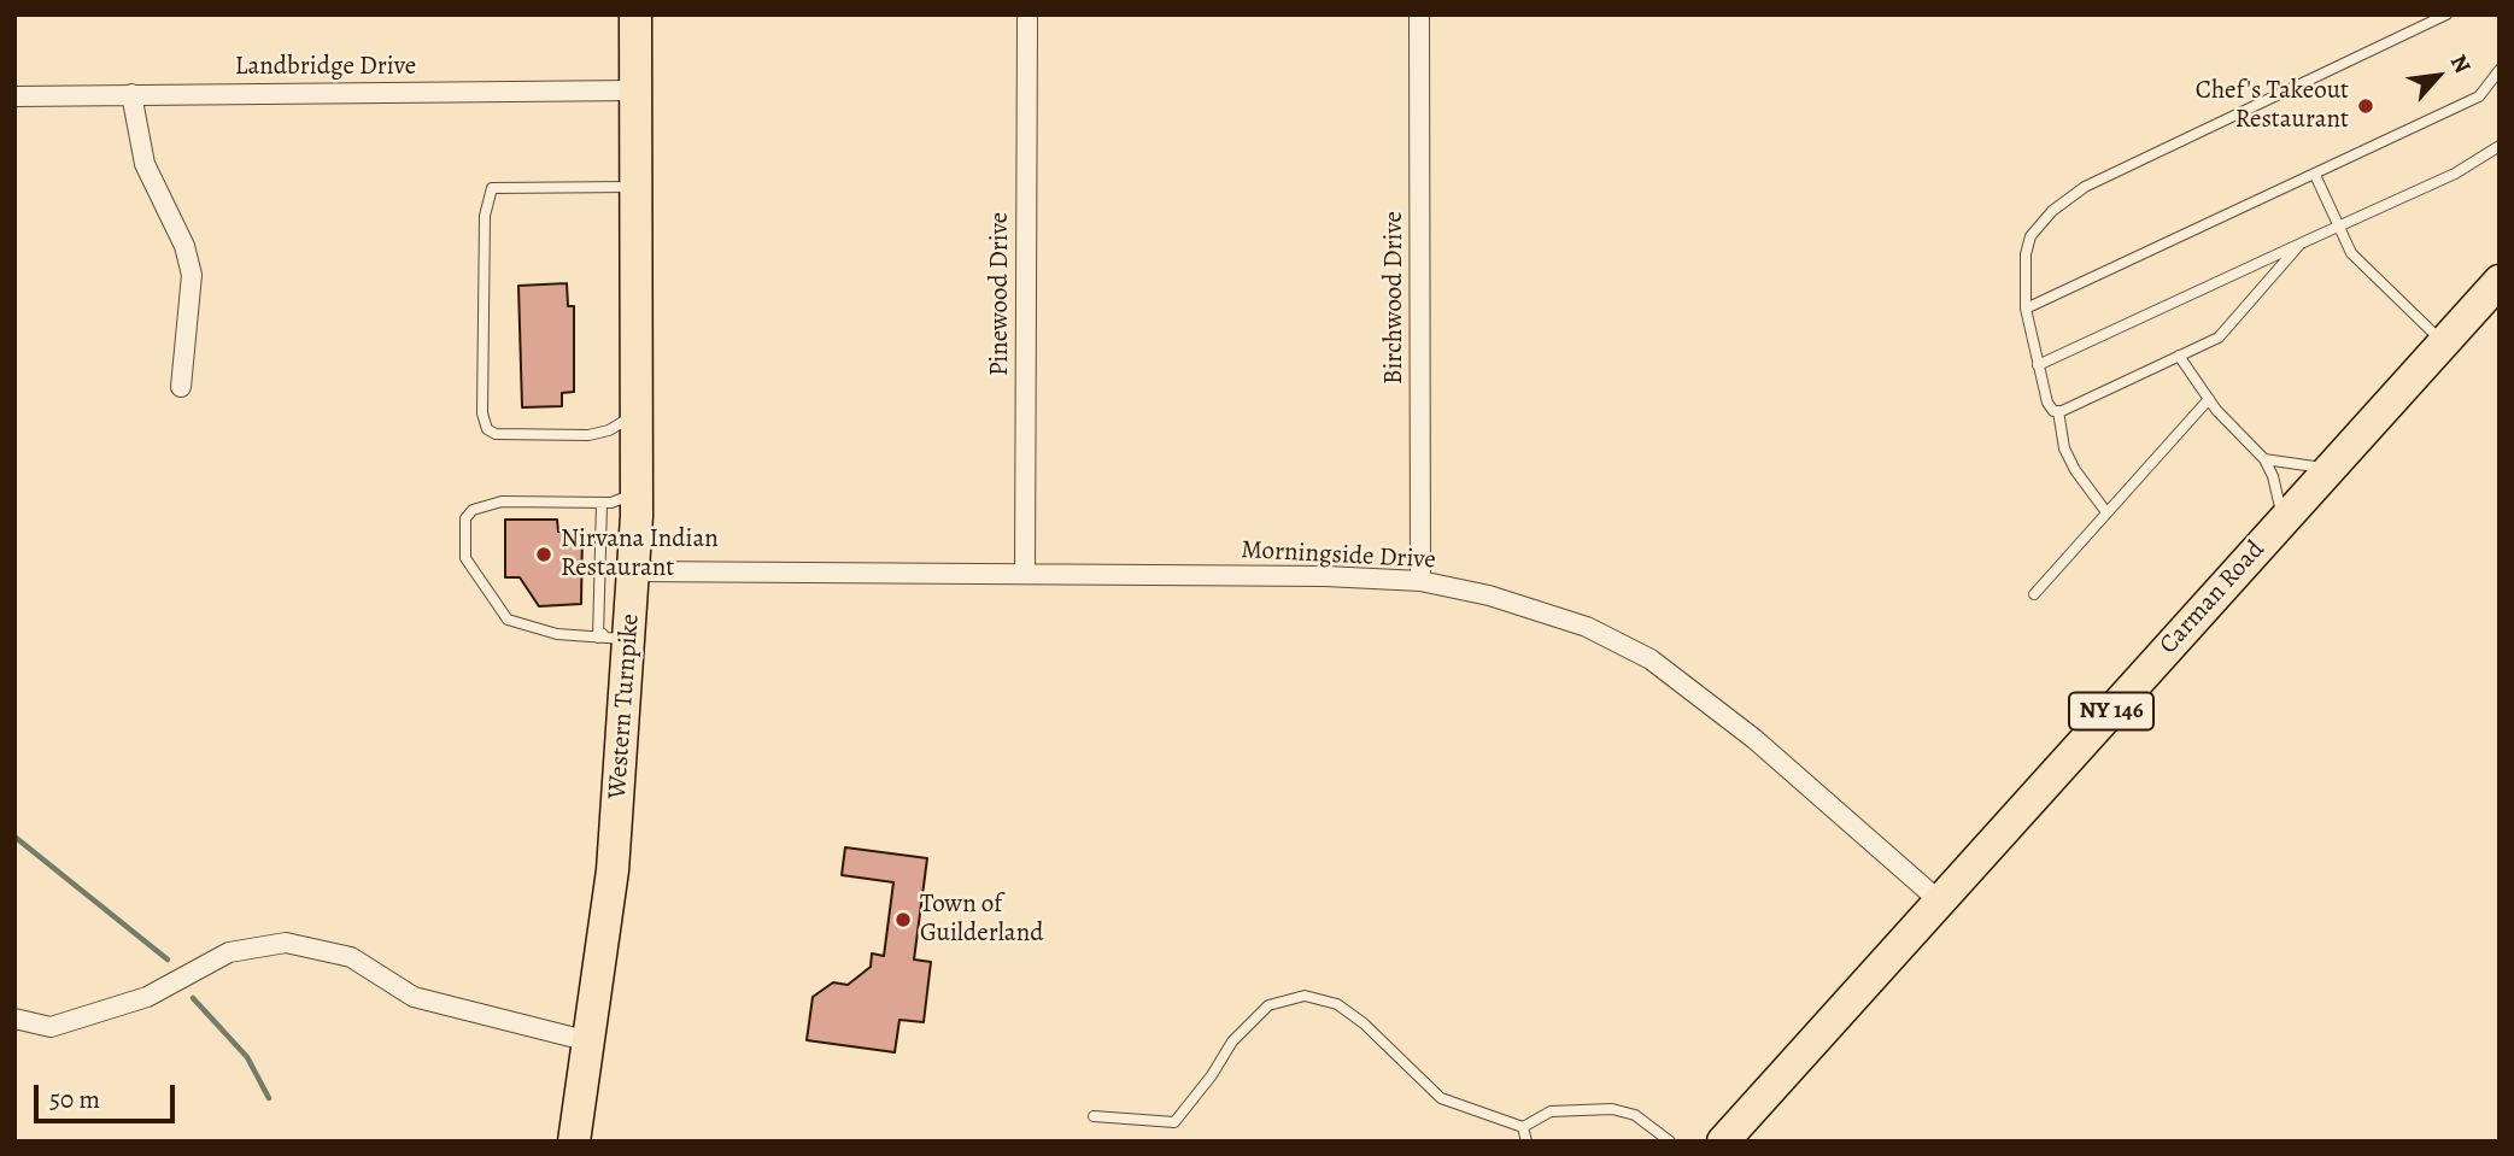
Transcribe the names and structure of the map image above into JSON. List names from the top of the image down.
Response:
{
  "streets": {
    "main road": ["Carman Road", "Western Turnpike", "NY 146"],
    "street": [
      "Landbridge Drive",
      "Pinewood Drive",
      "Birchwood Drive",
      "Morningside Drive"
    ]
  },
  "crossings": [
    ["Landbridge Drive", "Western Turnpike"],
    ["Pinewood Drive", "Morningside Drive"],
    ["Birchwood Drive", "Morningside Drive"],
    ["Morningside Drive", "Carman Road"],
    ["Morningside Drive", "Western Turnpike"]
  ],
  "places": ["Chef's Takeout Restaurant", "Nirvana Indian Restaurant", "Town of Guilderland"],
  "scale_bar": "50 m",
  "north": "top right"
}
